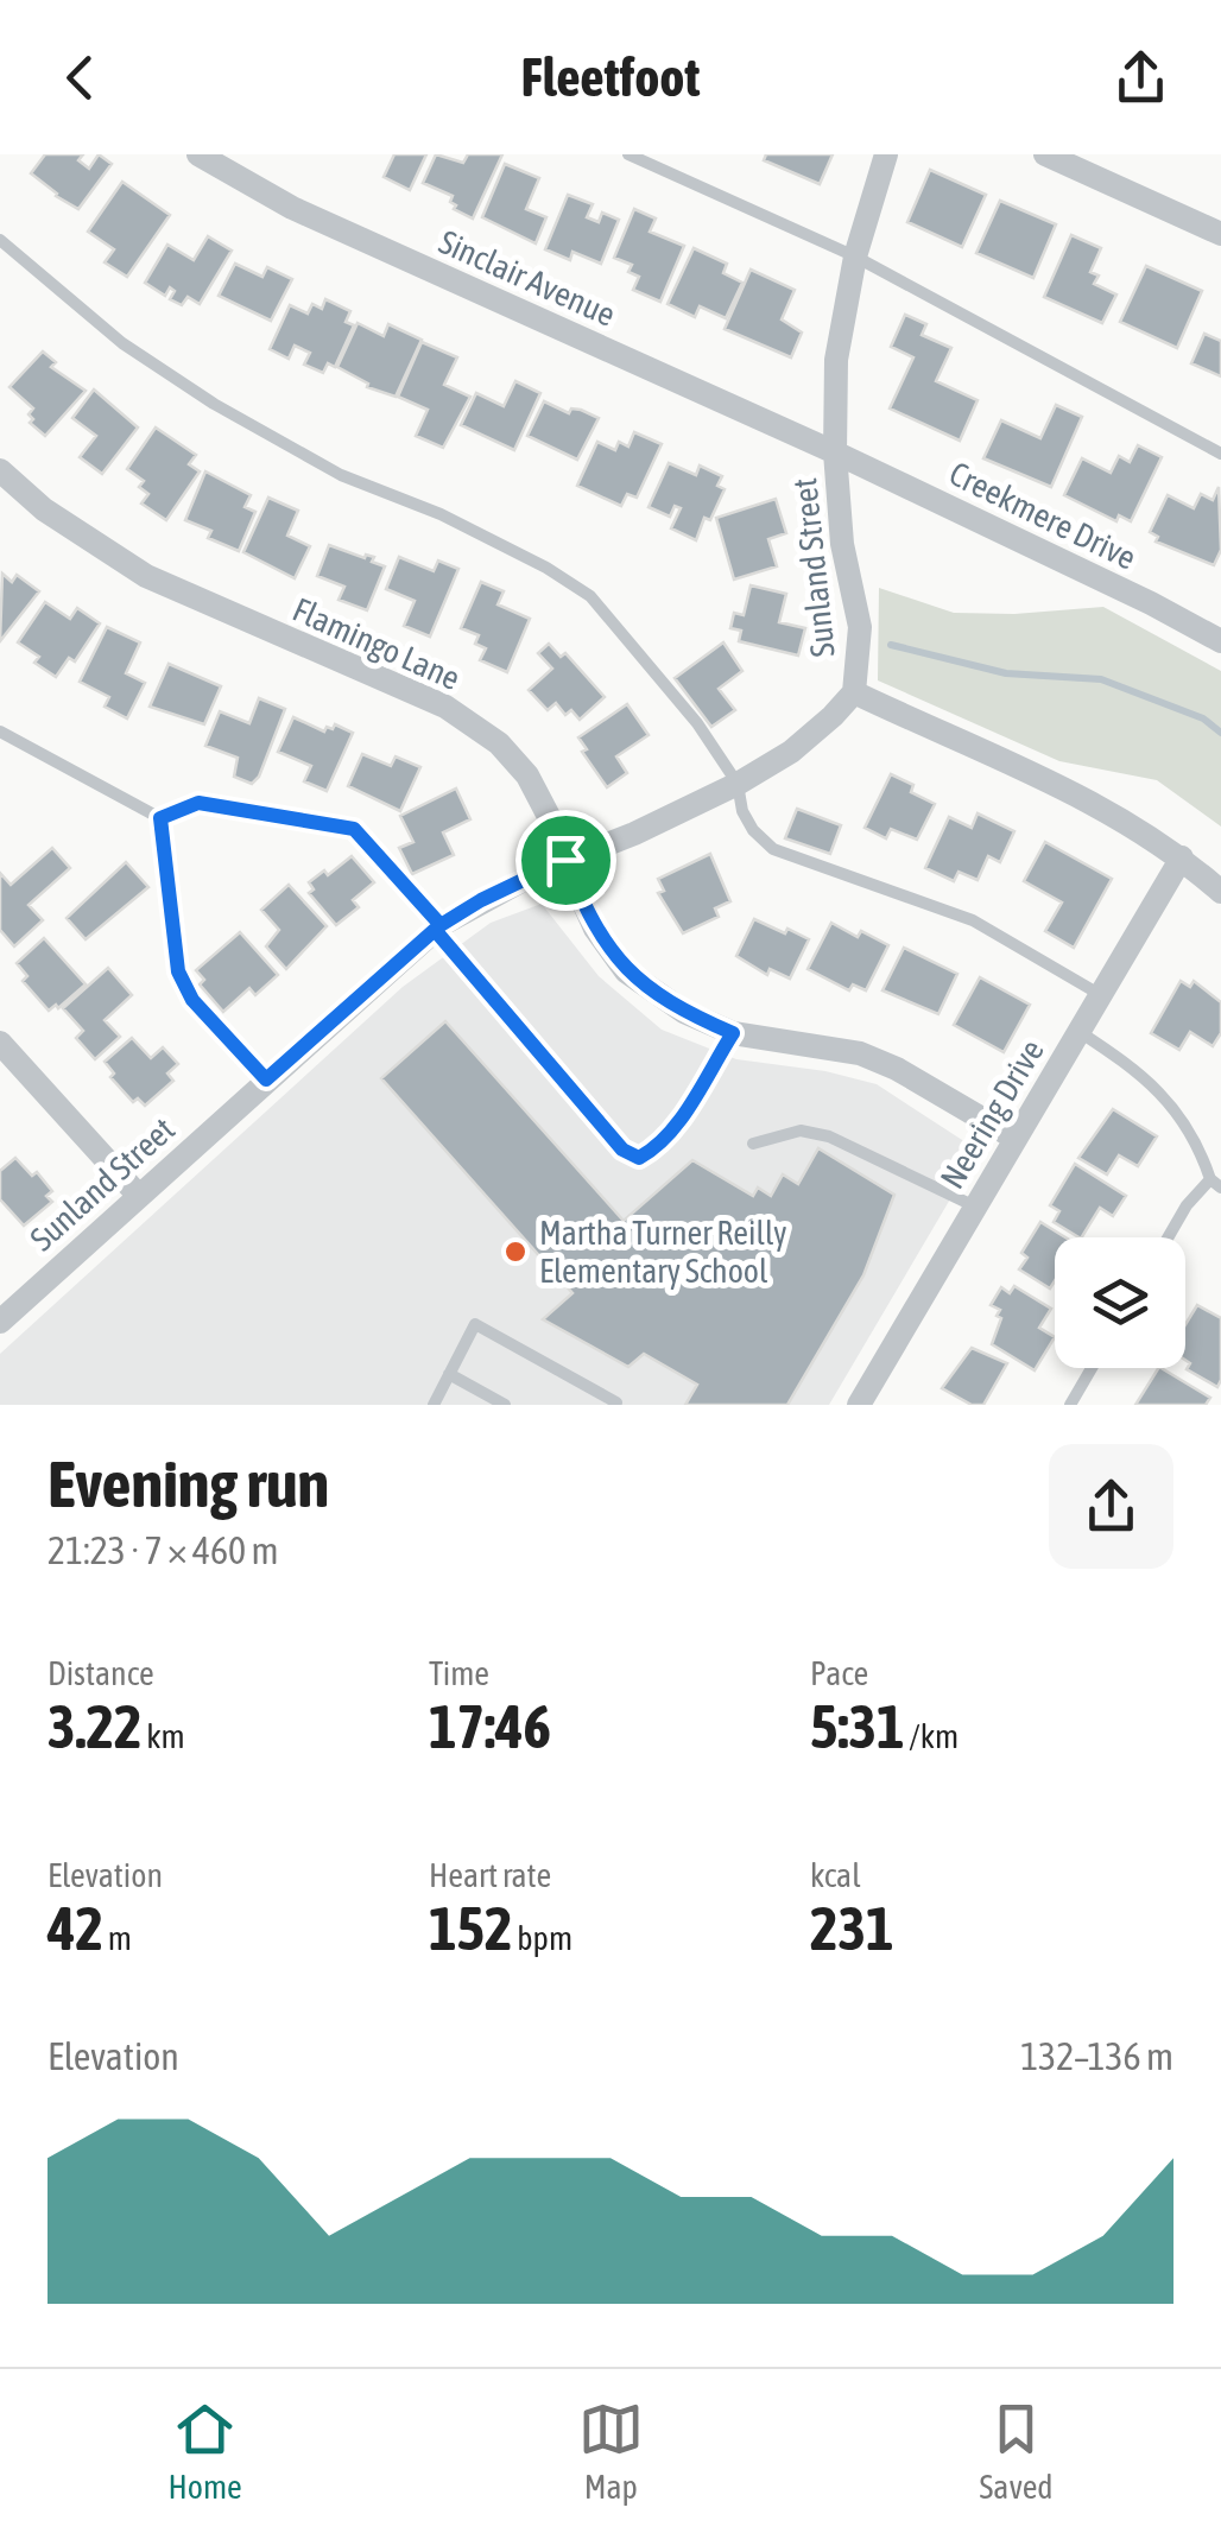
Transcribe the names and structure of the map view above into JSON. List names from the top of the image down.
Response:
{
  "streets": {
    "street": [
      "Sinclair Avenue",
      "Creekmere Drive",
      "Sunland Street",
      "Flamingo Lane",
      "Neering Drive"
    ]
  },
  "crossings": [
    ["Sinclair Avenue", "Creekmere Drive"],
    ["Sinclair Avenue", "Sunland Street"],
    ["Creekmere Drive", "Sunland Street"],
    ["Sunland Street", "Flamingo Lane"],
    ["Flamingo Lane", "Neering Drive"]
  ],
  "places": ["Martha Turner Reilly Elementary School"],
  "page": {
    "header": "Fleetfoot",
    "heading": ["Evening run", "21:23 · 7 × 460 m"],
    "stats": [
      ["Distance", "3.22 km"],
      ["Time", "17:46"],
      ["Pace", "5:31 /km"],
      ["Elevation", "42 m"],
      ["Heart rate", "152 bpm"],
      ["kcal", "231"]
    ],
    "chart": ["Elevation", "132–136 m"],
    "tabs": ["Home", "Map", "Saved"]
  }
}
